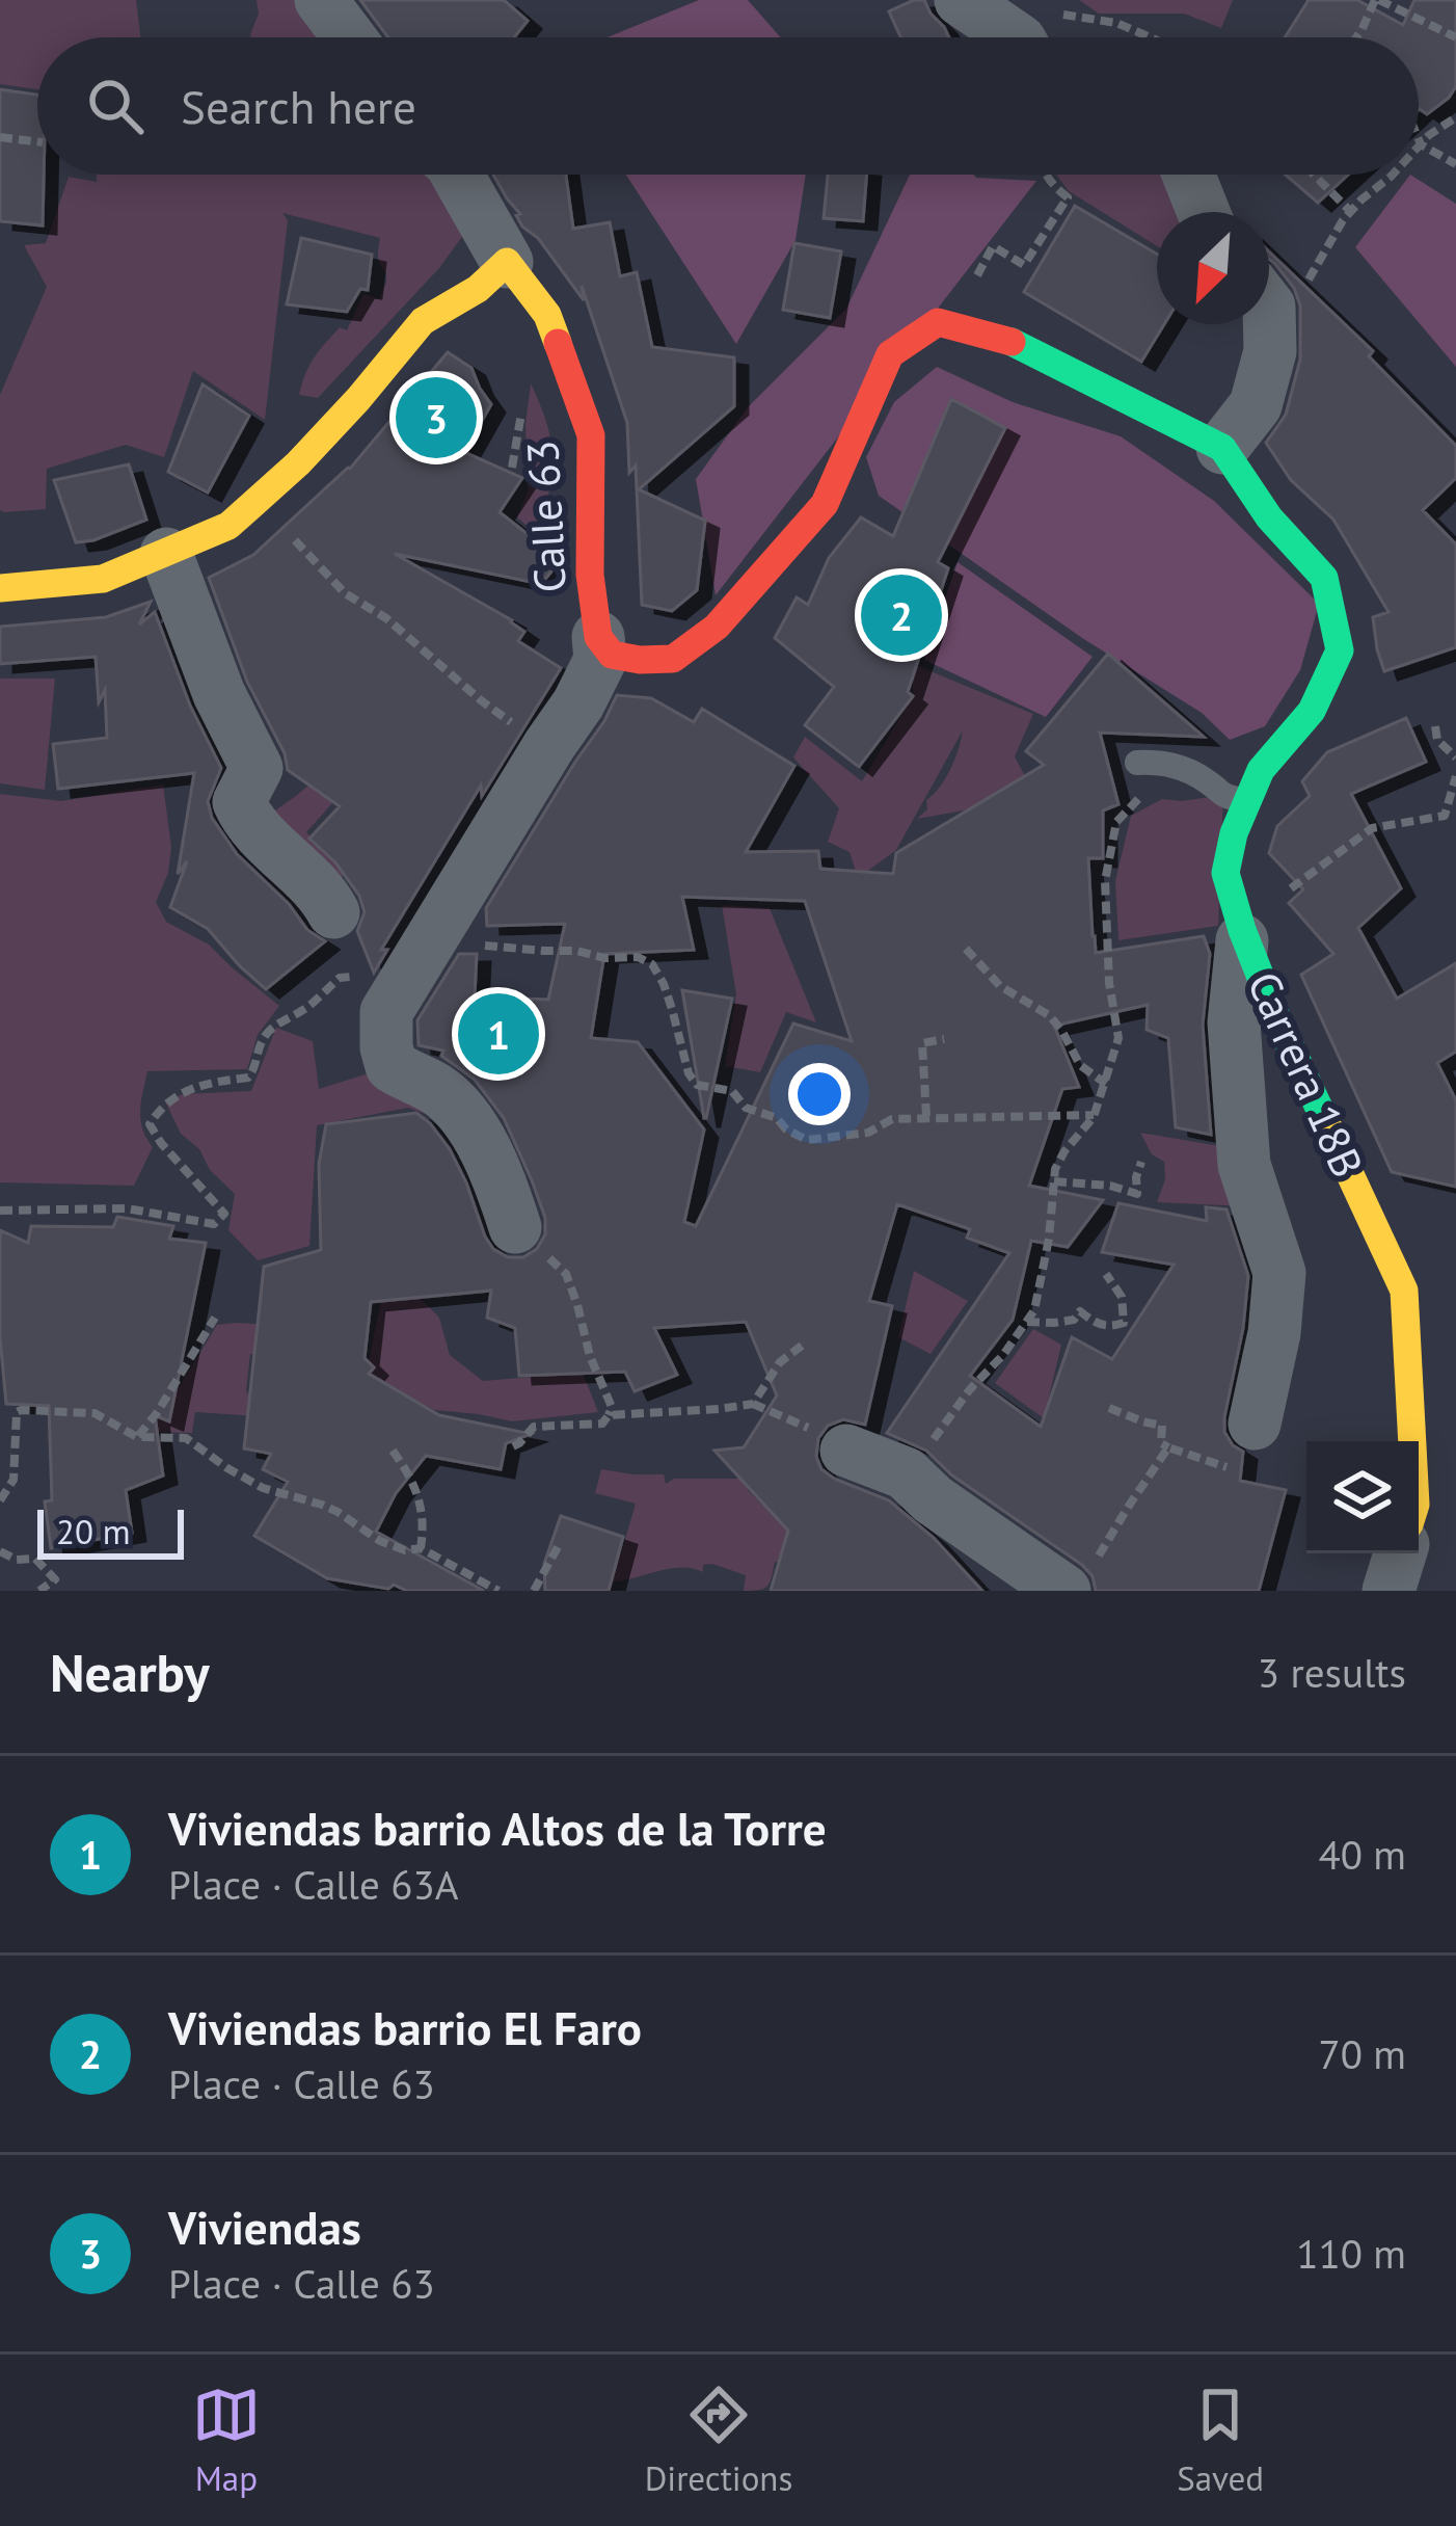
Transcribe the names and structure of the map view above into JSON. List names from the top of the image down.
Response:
{
  "streets": {
    "street": ["Calle 63", "Carrera 18B"]
  },
  "scale_bar": "20 m",
  "north": "bottom left",
  "page": {
    "search": "Search here",
    "pins": ["3", "2", "1"],
    "scale": "20 m",
    "heading": ["Nearby", "3 results"],
    "list": [
      {
        "mark": "1",
        "name": "Viviendas barrio Altos de la Torre",
        "note": "Place · Calle 63A",
        "value": "40 m"
      },
      {
        "mark": "2",
        "name": "Viviendas barrio El Faro",
        "note": "Place · Calle 63",
        "value": "70 m"
      },
      {
        "mark": "3",
        "name": "Viviendas",
        "note": "Place · Calle 63",
        "value": "110 m"
      }
    ],
    "nav": ["Map", "Directions", "Saved"]
  }
}
